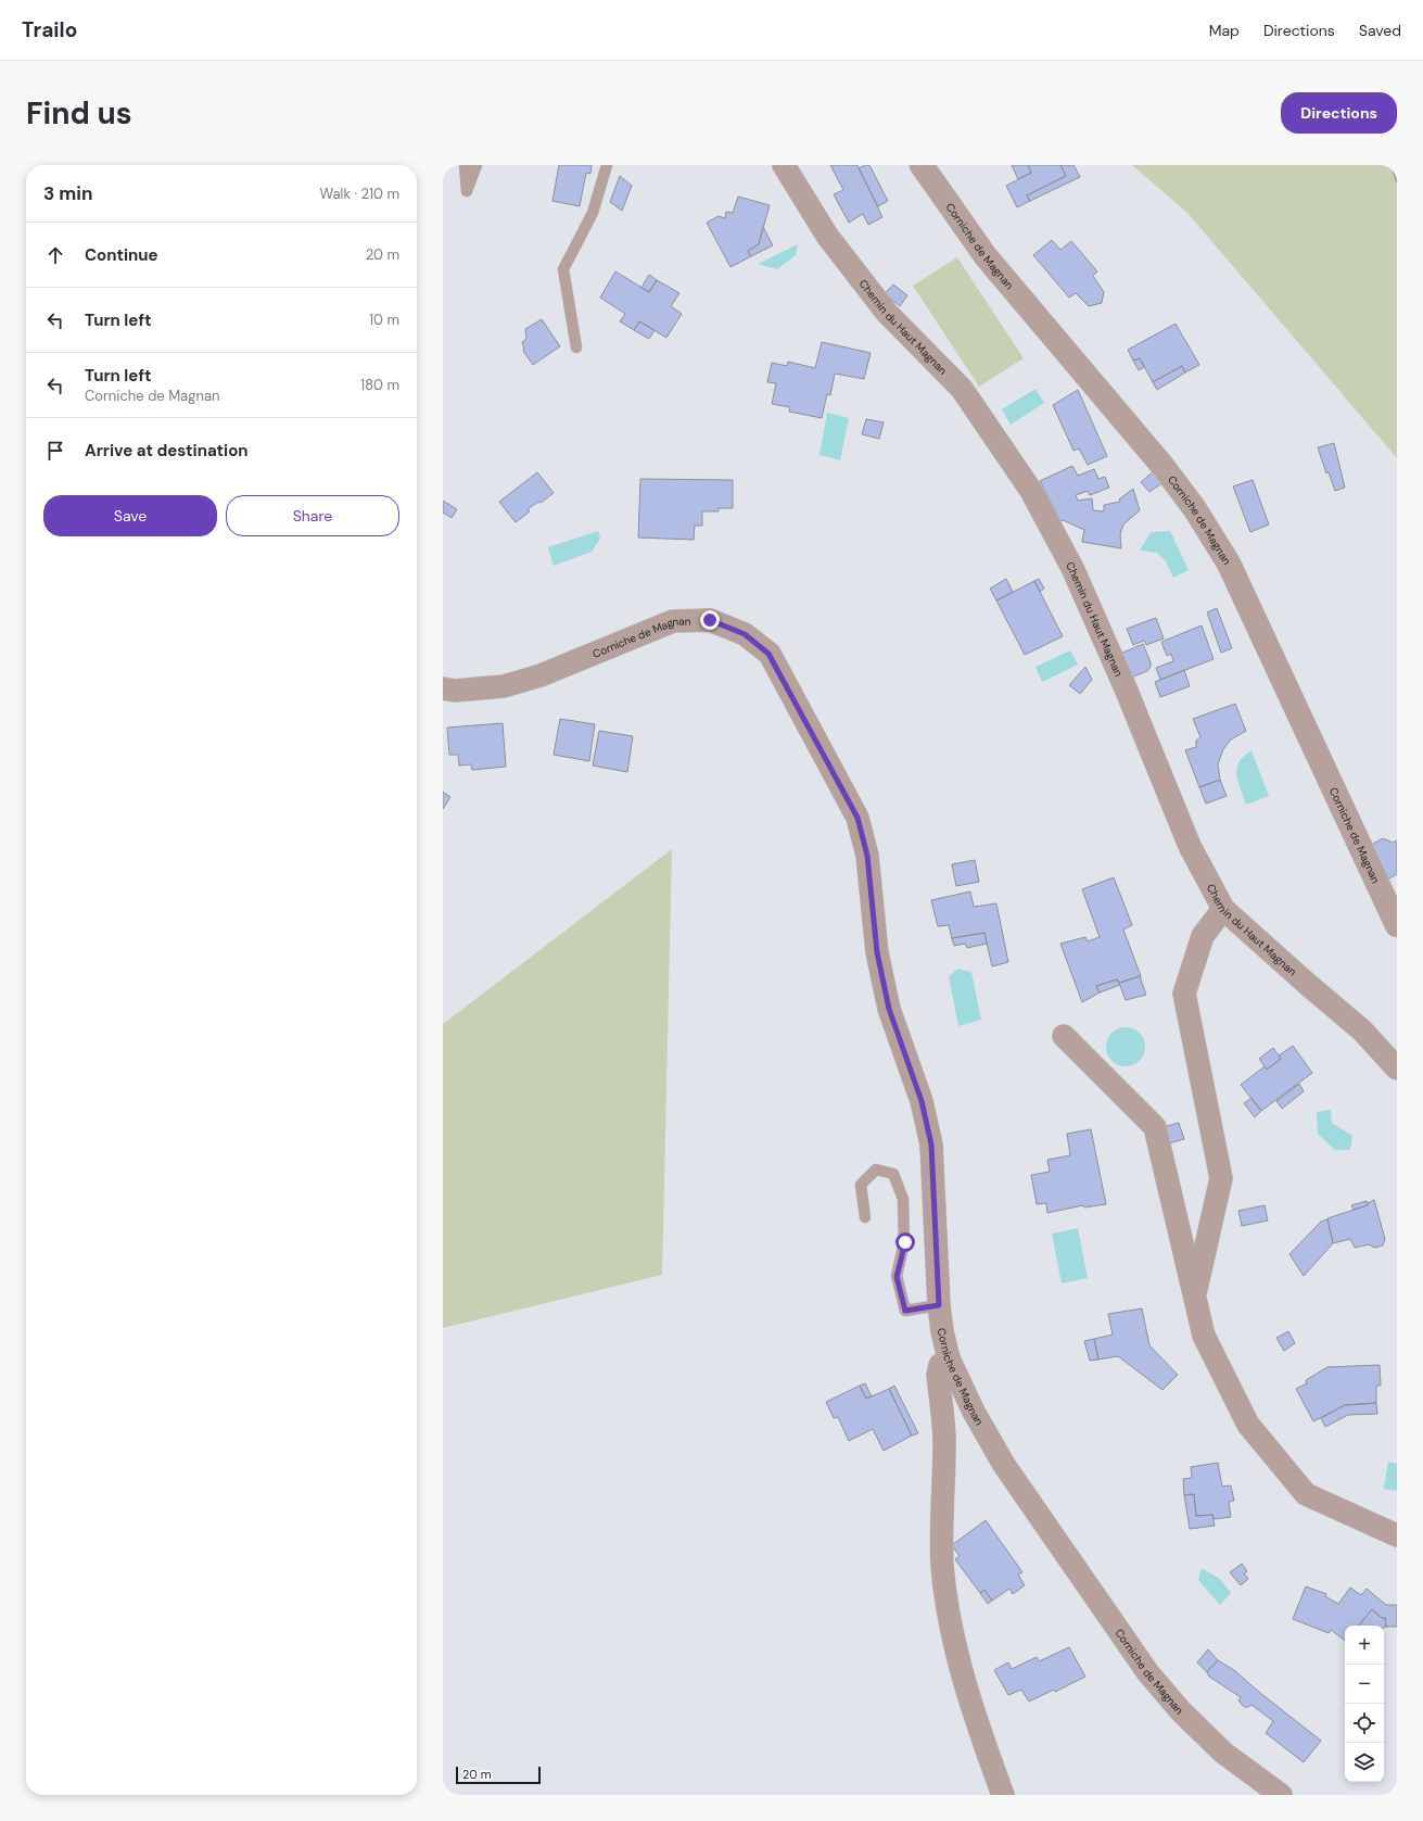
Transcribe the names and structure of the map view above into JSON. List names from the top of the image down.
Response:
{
  "streets": {
    "street": ["Corniche de Magnan", "Chemin du Haut Magnan"]
  },
  "scale_bar": "20 m",
  "page": {
    "header": "Trailo",
    "nav": ["Map", "Directions", "Saved"],
    "buttons": [
      "Directions",
      ["Save", "Share"]
    ],
    "title": "Find us",
    "heading": ["3 min", "Walk · 210 m"],
    "list": [
      ["Continue", "20 m"],
      ["Turn left", "10 m"],
      ["Turn left", "Corniche de Magnan", "180 m"],
      "Arrive at destination"
    ],
    "map_buttons": ["+", "−"],
    "scale": "20 m"
  }
}
